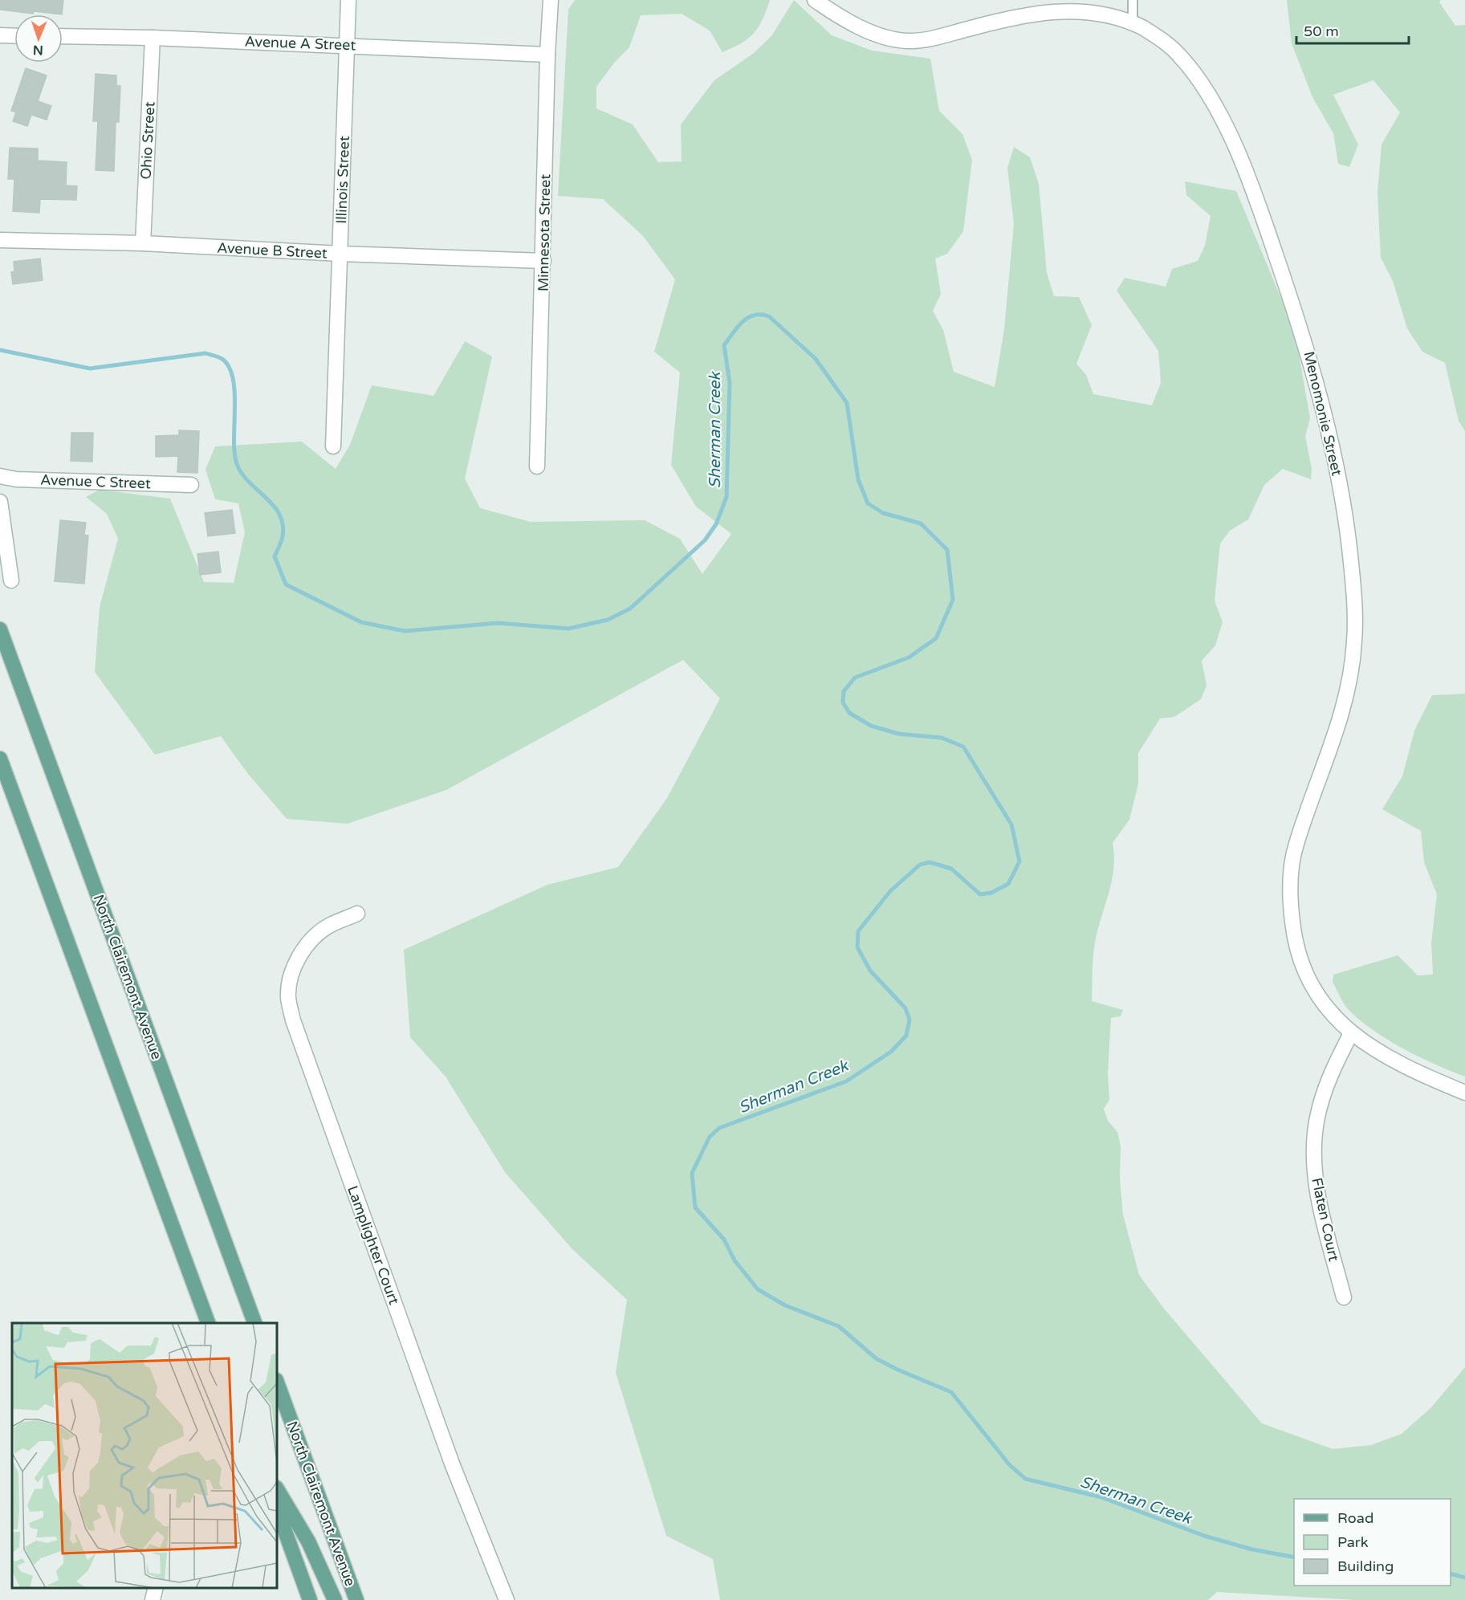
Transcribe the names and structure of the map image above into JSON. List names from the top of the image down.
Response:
{
  "streets": {
    "main road": ["North Clairemont Avenue"],
    "street": [
      "Avenue A Street",
      "Ohio Street",
      "Illinois Street",
      "Minnesota Street",
      "Avenue B Street",
      "Menomonie Street",
      "Avenue C Street",
      "Flaten Court",
      "Lamplighter Court"
    ]
  },
  "crossings": [
    ["Avenue A Street", "Ohio Street"],
    ["Avenue A Street", "Illinois Street"],
    ["Avenue A Street", "Minnesota Street"],
    ["Ohio Street", "Avenue B Street"],
    ["Illinois Street", "Avenue B Street"],
    ["Minnesota Street", "Avenue B Street"],
    ["Menomonie Street", "Flaten Court"]
  ],
  "water": ["Sherman Creek"],
  "legend": ["Road", "Park", "Building"],
  "scale_bar": "50 m",
  "north": "bottom"
}
